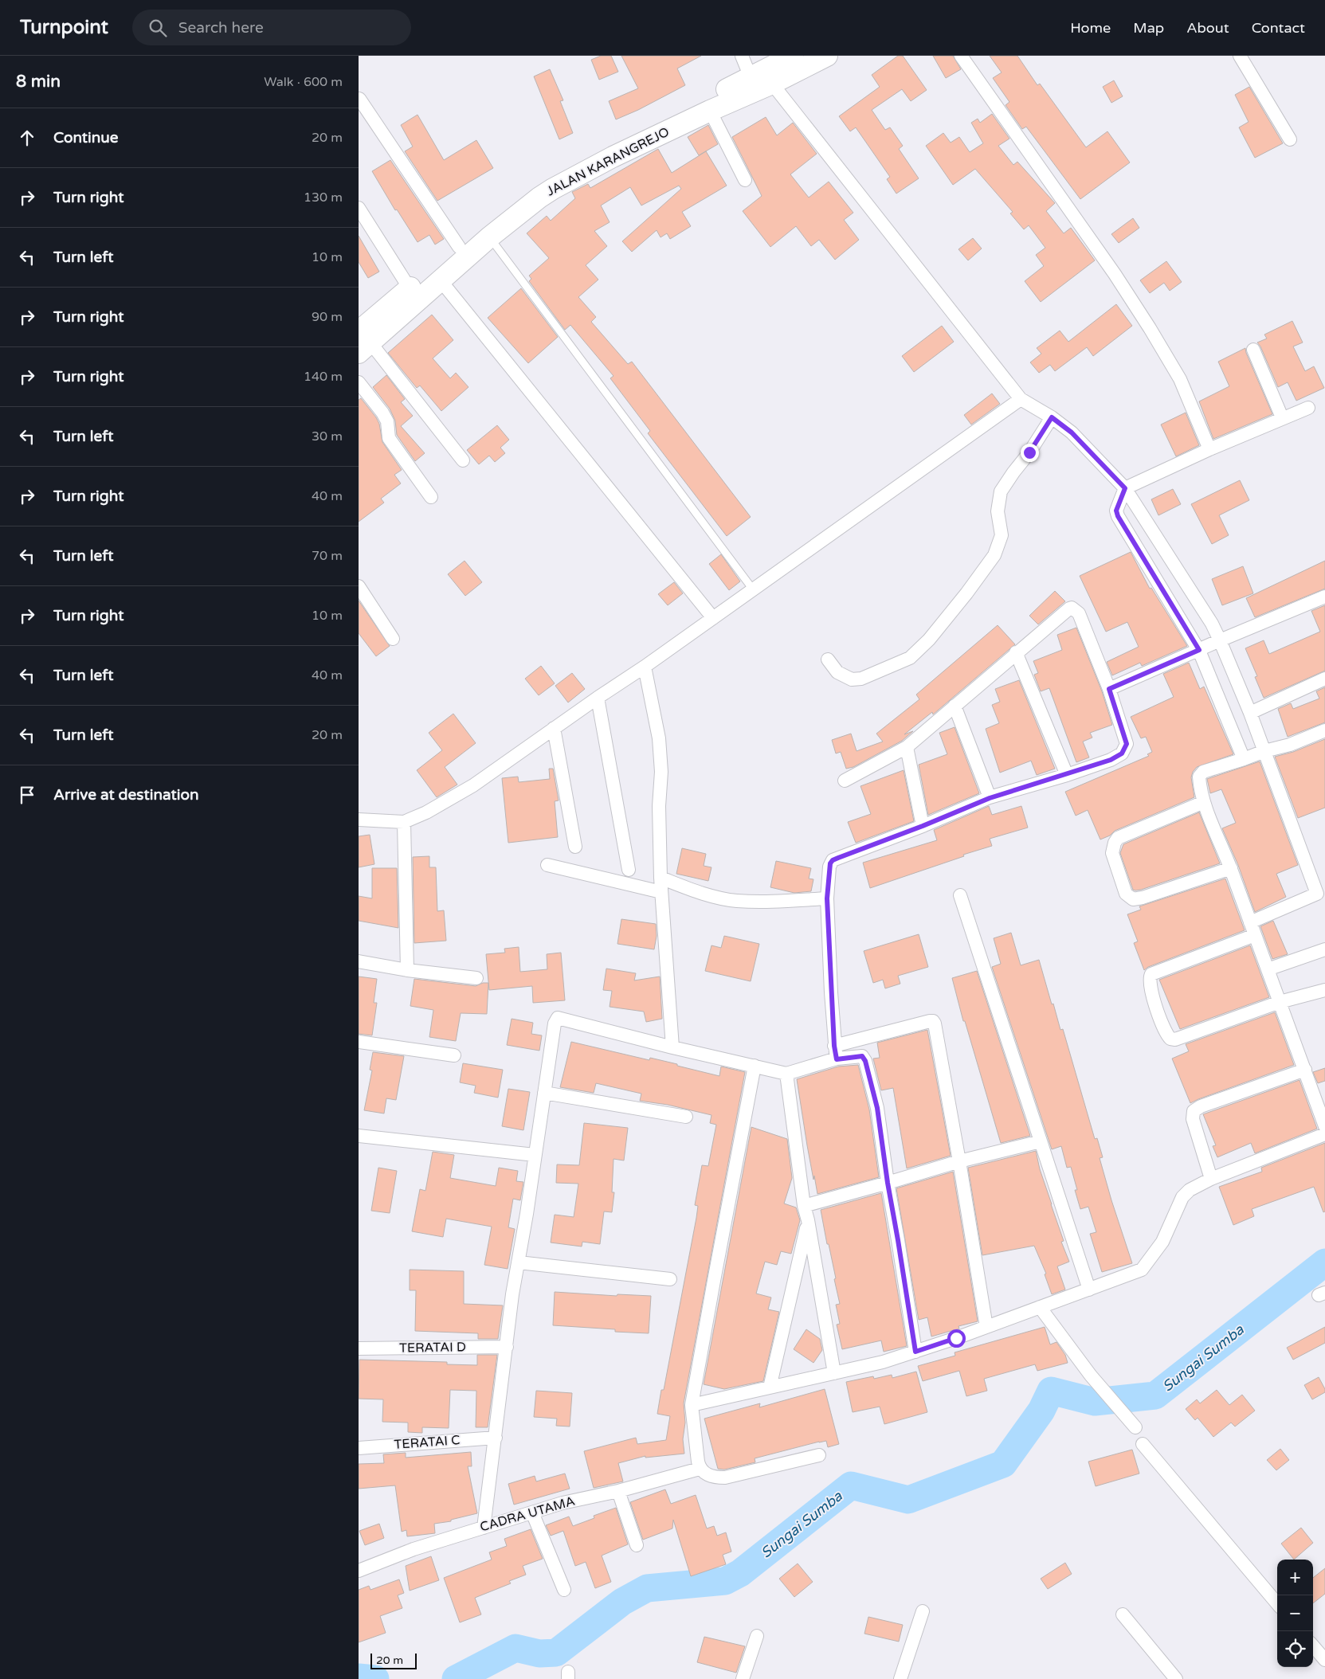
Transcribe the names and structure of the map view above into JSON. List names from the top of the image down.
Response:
{
  "streets": {
    "main road": ["JALAN KARANGREJO"],
    "street": ["TERATAI D", "TERATAI C", "CADRA UTAMA"]
  },
  "water": ["Sungai Sumba"],
  "scale_bar": "20 m",
  "page": {
    "header": "Turnpoint",
    "search": "Search here",
    "nav": [
      "Home",
      "Map",
      "About",
      "Contact"
    ],
    "heading": ["8 min", "Walk · 600 m"],
    "list": [
      ["Continue", "20 m"],
      ["Turn right", "130 m"],
      ["Turn left", "10 m"],
      ["Turn right", "90 m"],
      ["Turn right", "140 m"],
      ["Turn left", "30 m"],
      ["Turn right", "40 m"],
      ["Turn left", "70 m"],
      ["Turn right", "10 m"],
      ["Turn left", "40 m"],
      ["Turn left", "20 m"],
      "Arrive at destination"
    ],
    "map_buttons": ["+", "−"],
    "scale": "20 m"
  }
}
